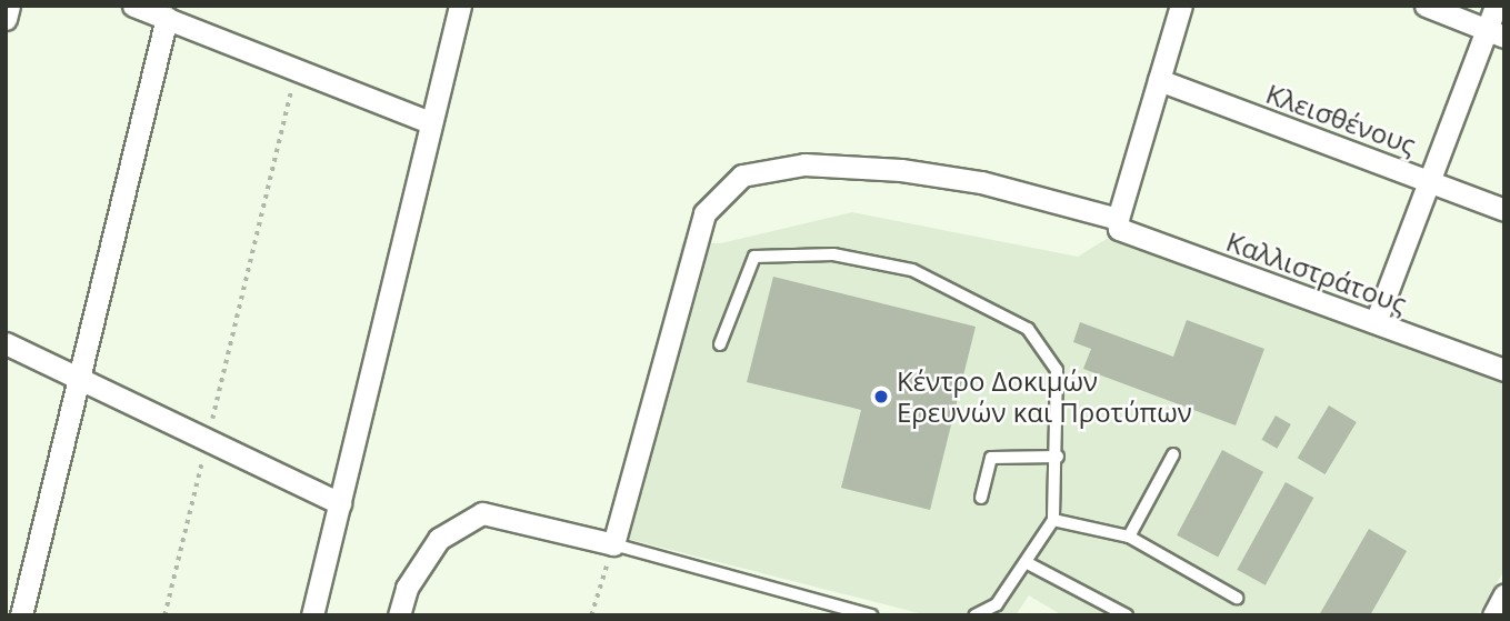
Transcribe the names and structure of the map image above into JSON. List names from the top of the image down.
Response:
{
  "streets": {
    "street": ["Κλεισθένους", "Καλλιστράτους"]
  },
  "places": ["Κέντρο Δοκιμών Ερευνών και Προτύπων"]
}
